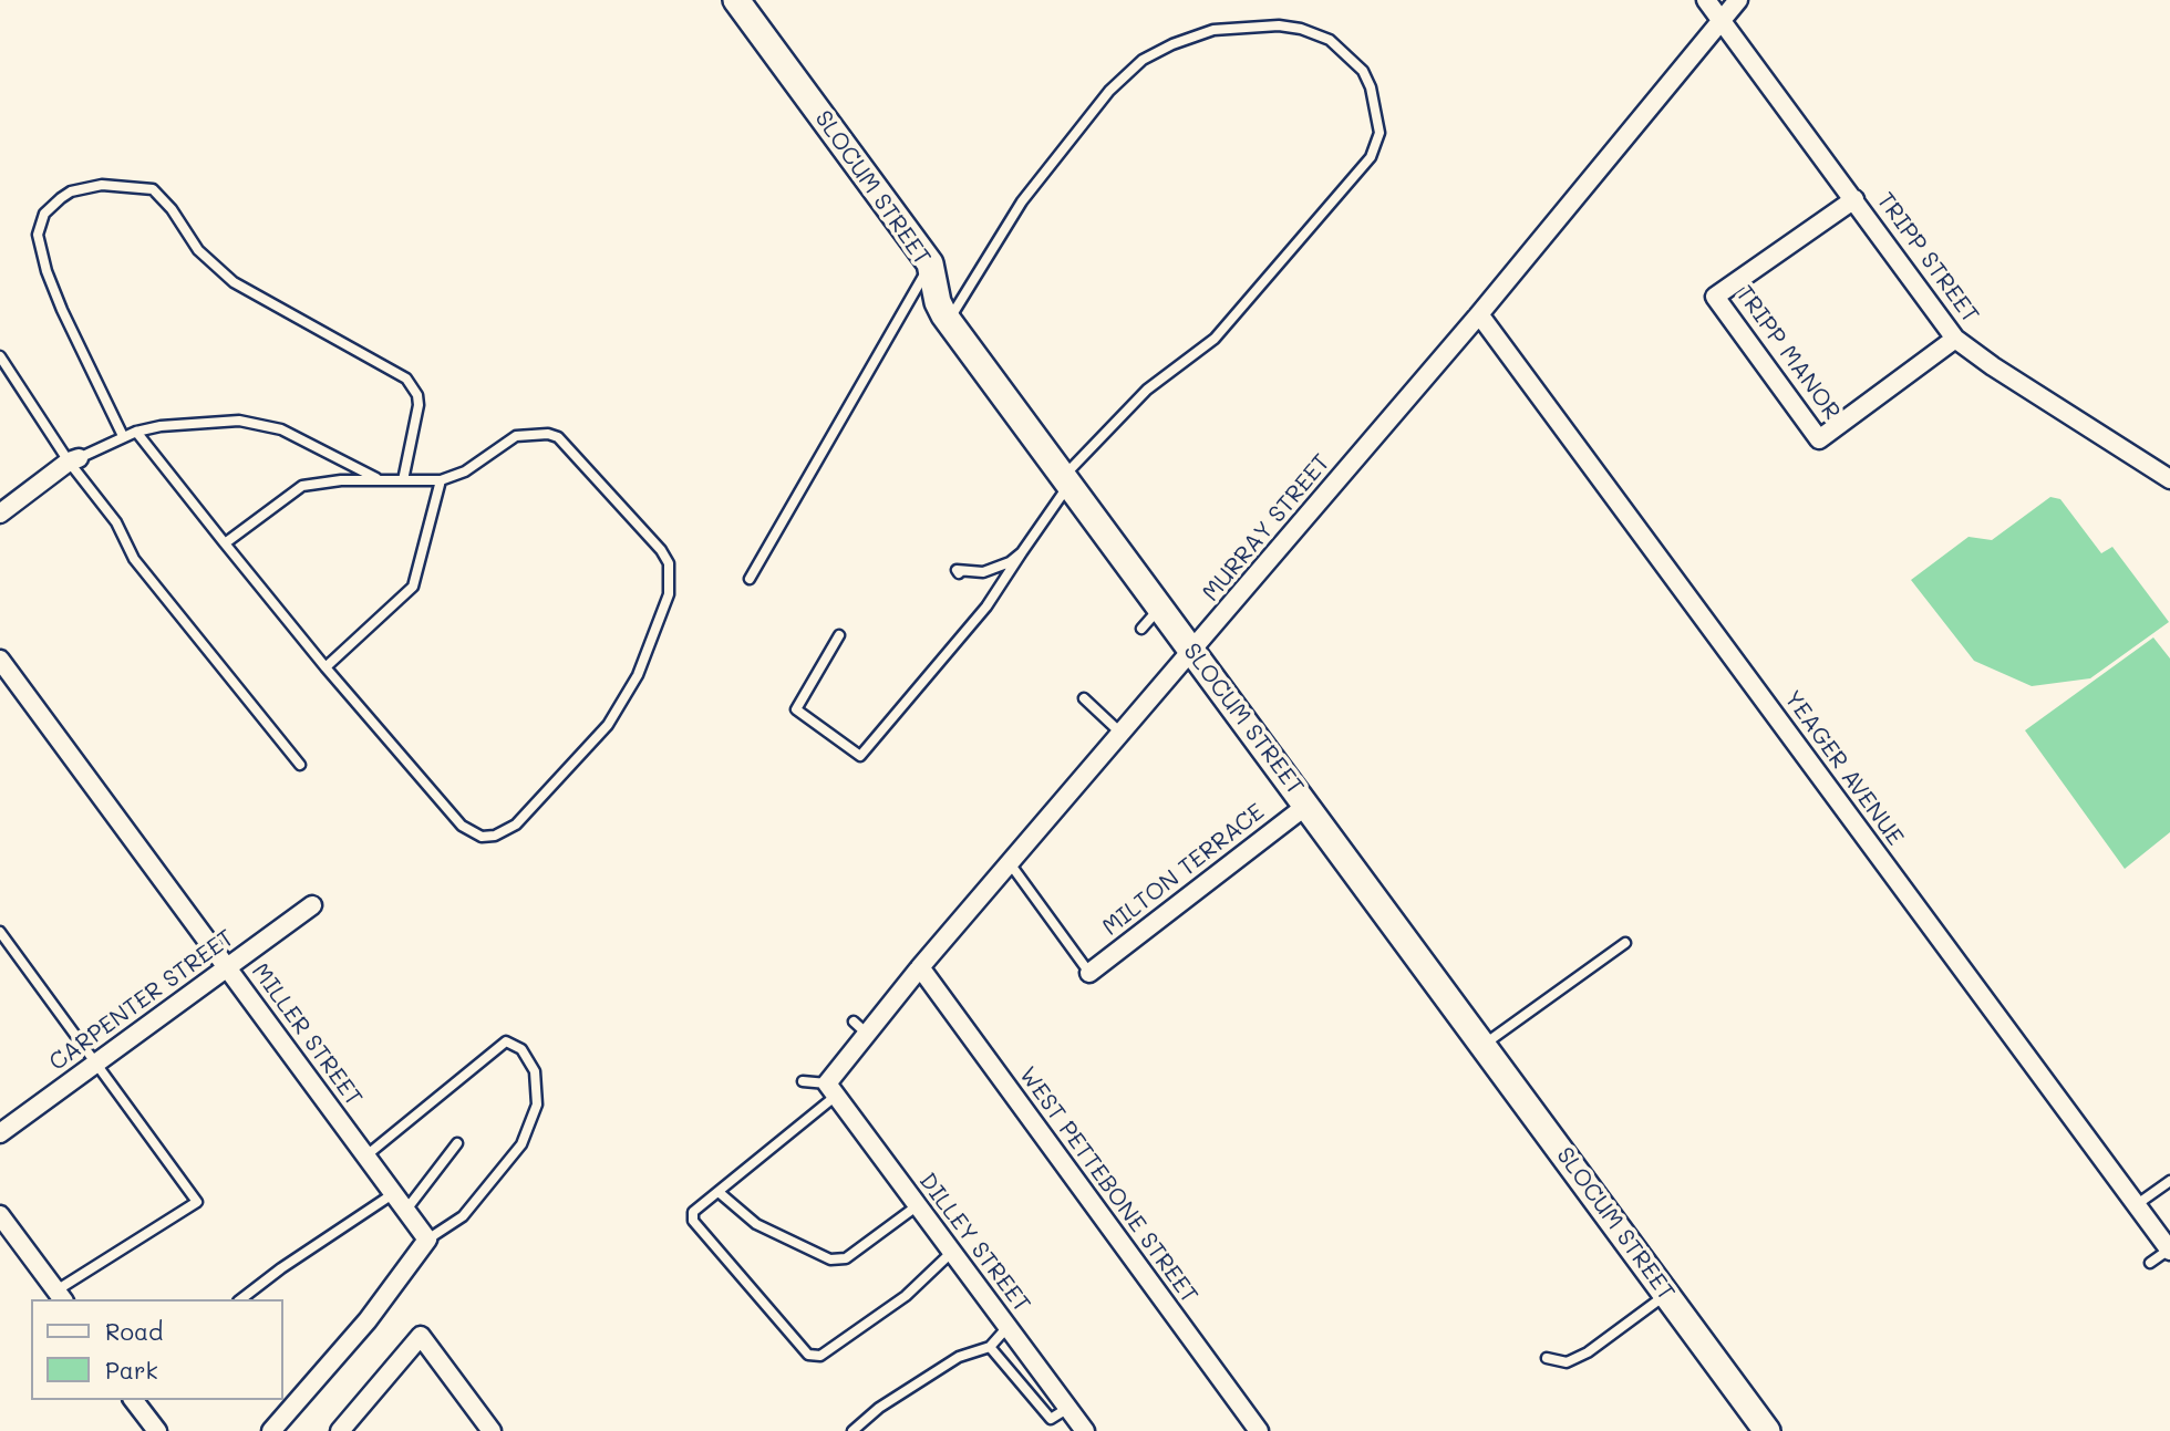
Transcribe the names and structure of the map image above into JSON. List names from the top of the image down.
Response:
{
  "streets": {
    "street": [
      "SLOCUM STREET",
      "TRIPP STREET",
      "TRIPP MANOR",
      "MURRAY STREET",
      "YEAGER AVENUE",
      "MILTON TERRACE",
      "CARPENTER STREET",
      "MILLER STREET",
      "WEST PETTEBONE STREET",
      "DILLEY STREET"
    ]
  },
  "crossings": [
    ["SLOCUM STREET", "MURRAY STREET"],
    ["SLOCUM STREET", "MILTON TERRACE"],
    ["TRIPP STREET", "TRIPP MANOR"],
    ["TRIPP STREET", "MURRAY STREET"],
    ["MURRAY STREET", "YEAGER AVENUE"],
    ["MURRAY STREET", "WEST PETTEBONE STREET"],
    ["MURRAY STREET", "DILLEY STREET"],
    ["CARPENTER STREET", "MILLER STREET"]
  ],
  "legend": ["Road", "Park"]
}
